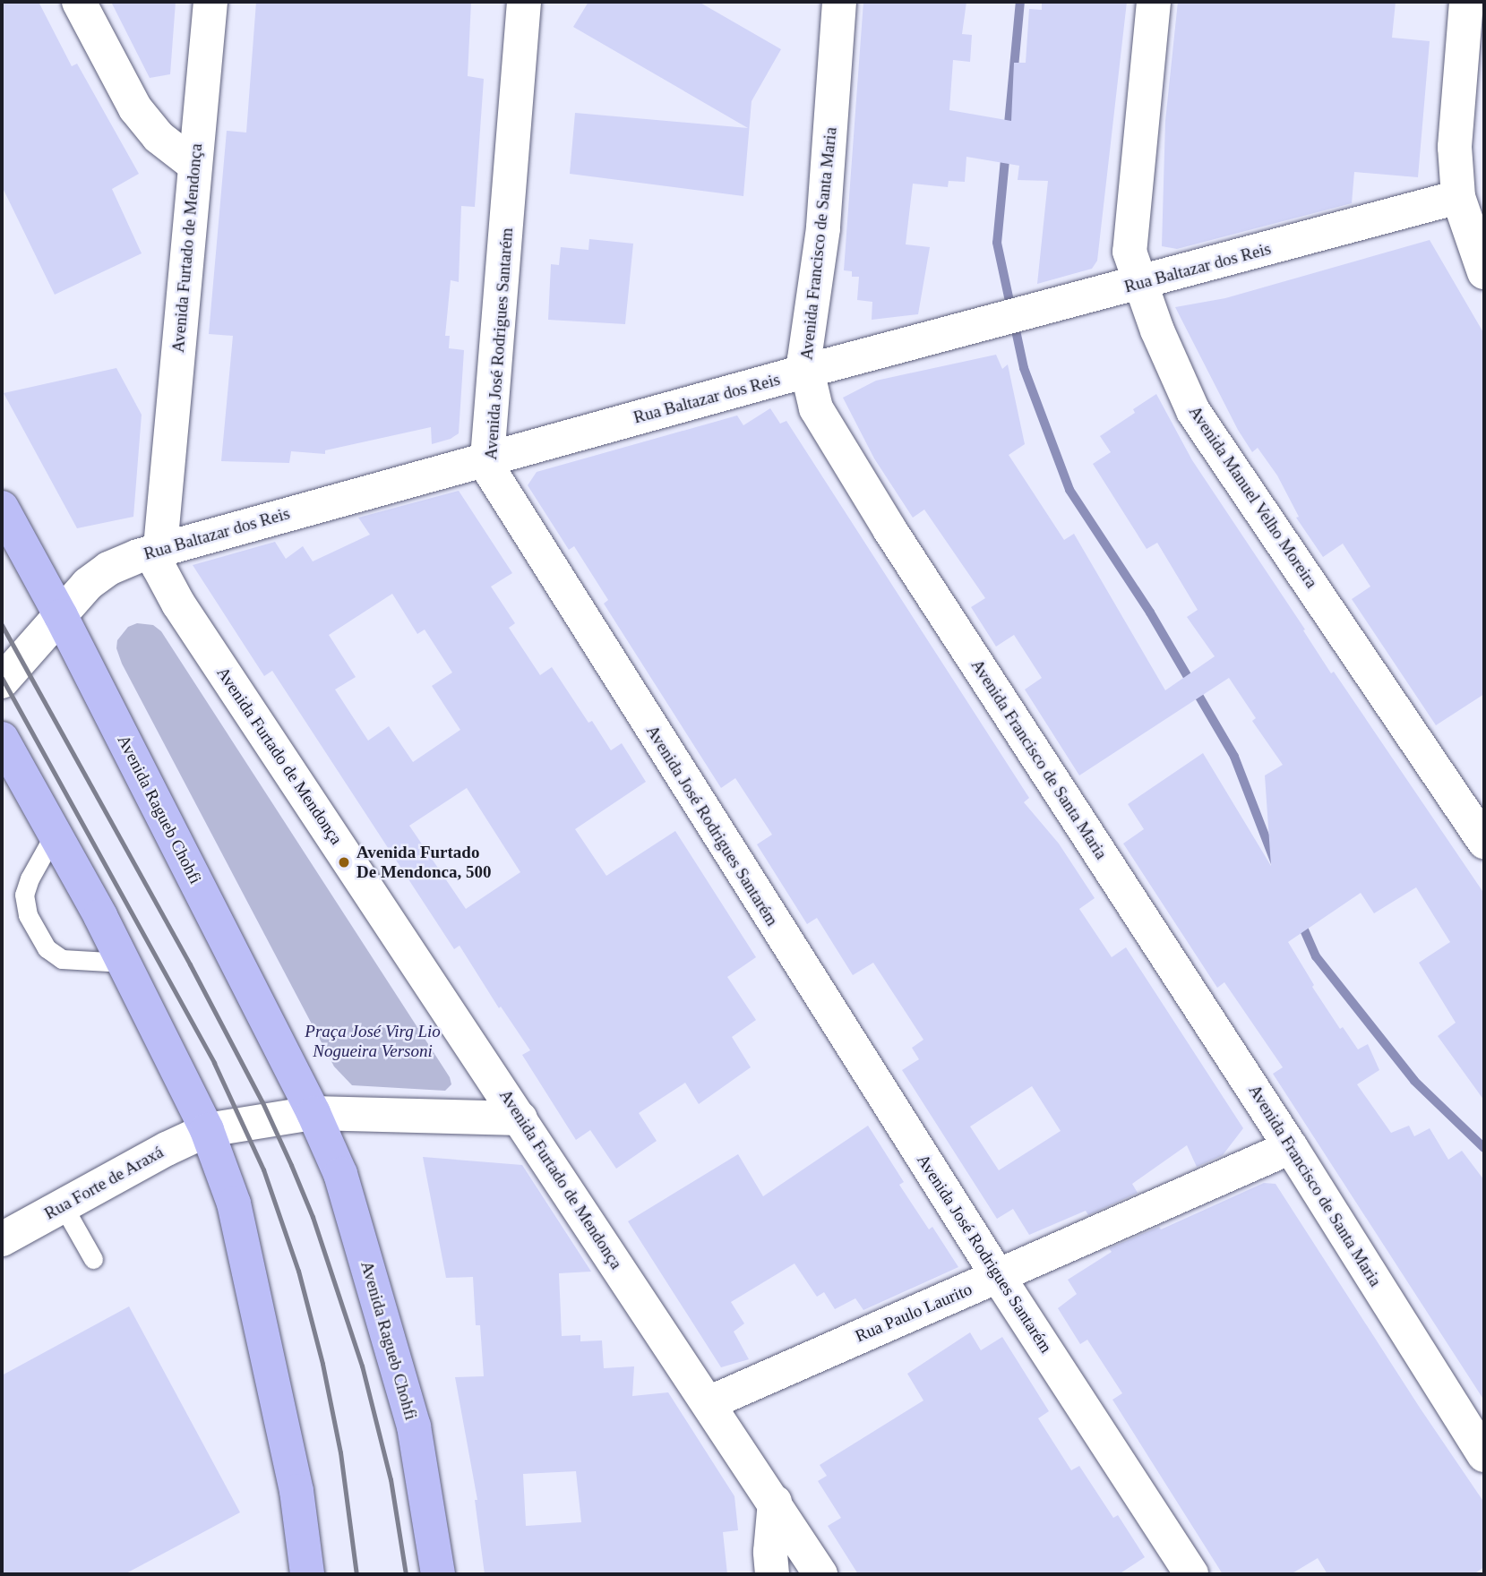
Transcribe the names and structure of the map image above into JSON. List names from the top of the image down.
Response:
{
  "streets": {
    "highway": ["Avenida Ragueb Chohfi"],
    "street": [
      "Avenida Francisco de Santa Maria",
      "Avenida Furtado de Mendonça",
      "Rua Baltazar dos Reis",
      "Avenida José Rodrigues Santarém",
      "Avenida Manuel Velho Moreira",
      "Rua Forte de Araxá",
      "Rua Paulo Laurito"
    ]
  },
  "crossings": [
    ["Avenida Francisco de Santa Maria", "Rua Baltazar dos Reis"],
    ["Avenida Francisco de Santa Maria", "Rua Paulo Laurito"],
    ["Avenida Furtado de Mendonça", "Rua Baltazar dos Reis"],
    ["Avenida Furtado de Mendonça", "Rua Paulo Laurito"],
    ["Rua Baltazar dos Reis", "Avenida José Rodrigues Santarém"],
    ["Rua Baltazar dos Reis", "Avenida Manuel Velho Moreira"],
    ["Rua Baltazar dos Reis", "Avenida Ragueb Chohfi"],
    ["Avenida José Rodrigues Santarém", "Rua Paulo Laurito"]
  ],
  "parks": ["Praça José Virg Lio Nogueira Versoni"],
  "places": ["Avenida Furtado De Mendonca, 500"]
}
